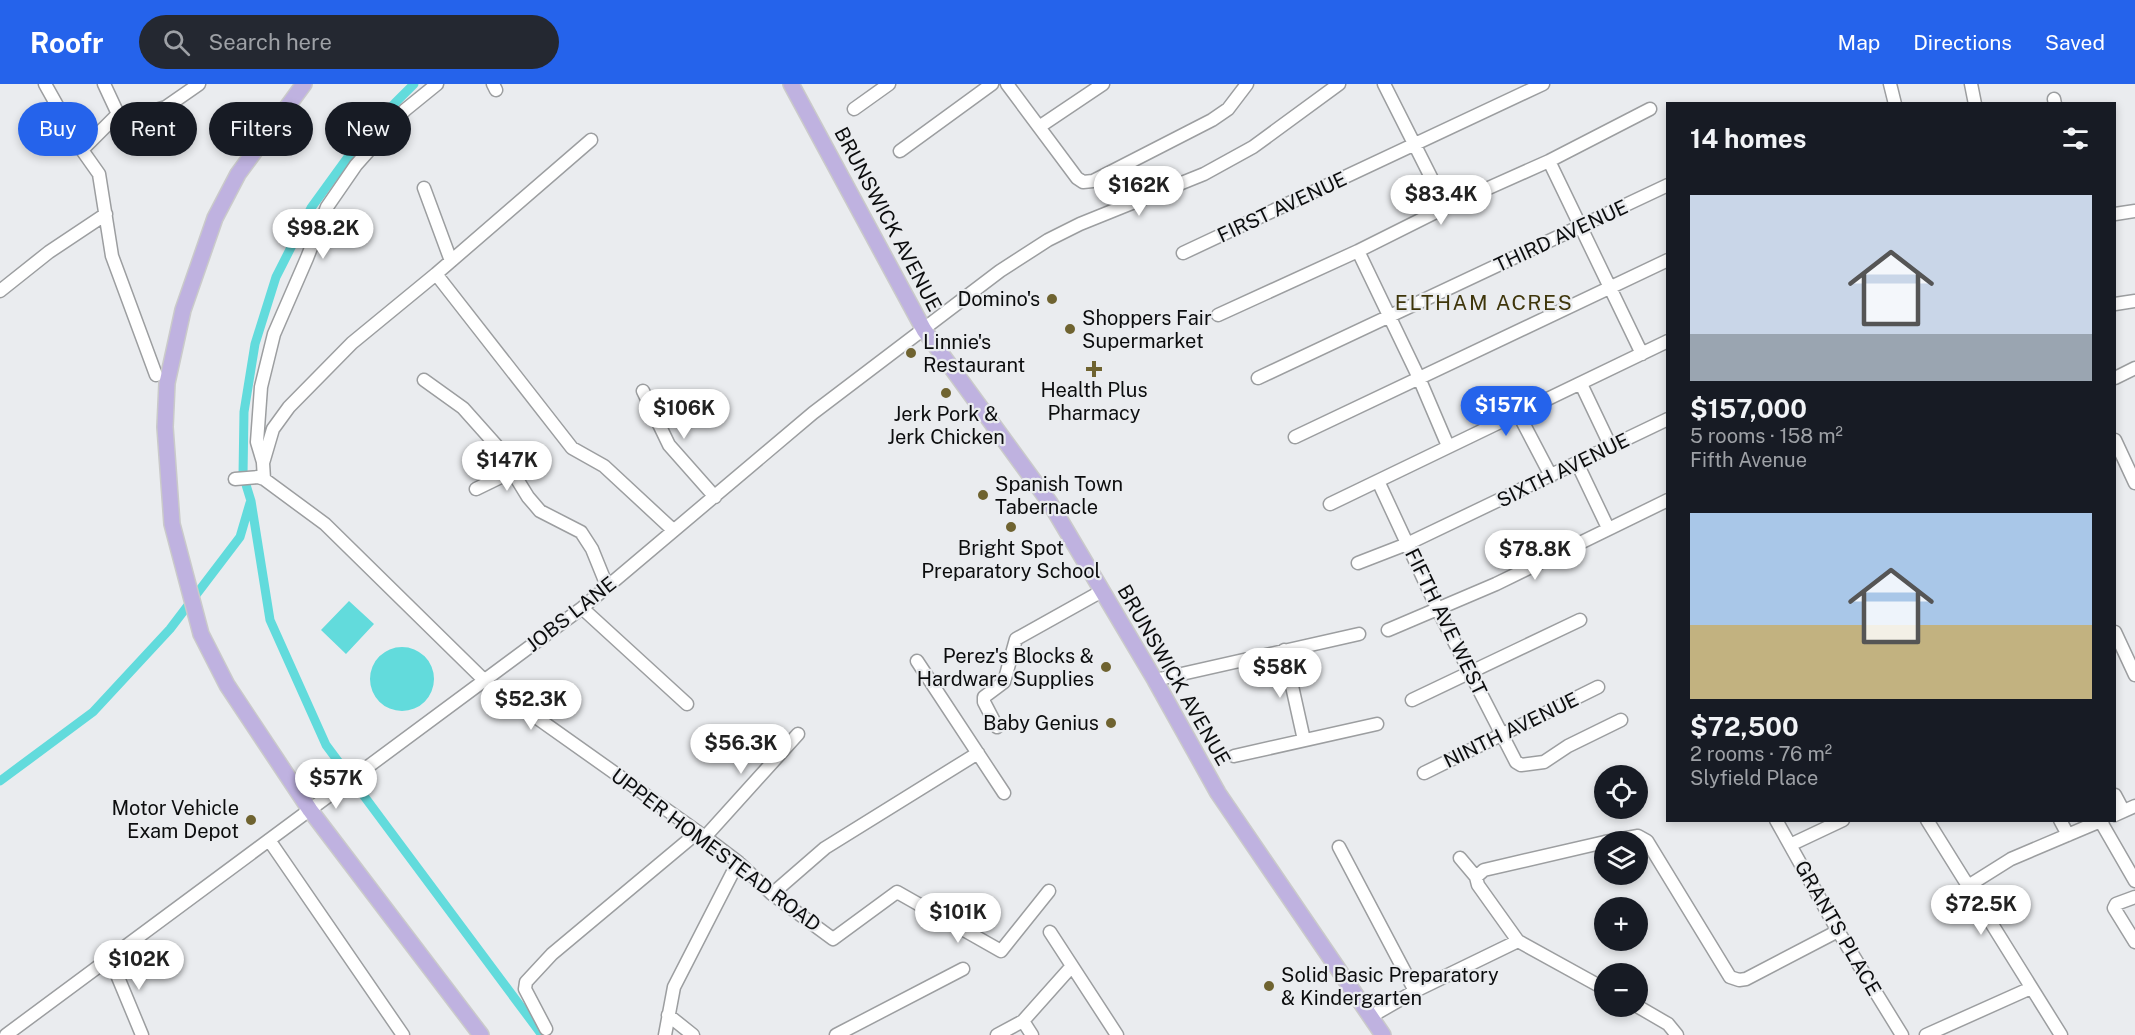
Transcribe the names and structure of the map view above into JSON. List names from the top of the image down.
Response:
{
  "streets": {
    "main road": ["BRUNSWICK AVENUE"],
    "street": [
      "FIRST AVENUE",
      "THIRD AVENUE",
      "SIXTH AVENUE",
      "JOBS LANE",
      "FIFTH AVE WEST",
      "NINTH AVENUE",
      "UPPER HOMESTEAD ROAD",
      "GRANTS PLACE"
    ]
  },
  "crossings": [
    ["BRUNSWICK AVENUE", "JOBS LANE"],
    ["SIXTH AVENUE", "FIFTH AVE WEST"],
    ["JOBS LANE", "UPPER HOMESTEAD ROAD"],
    ["FIFTH AVE WEST", "NINTH AVENUE"]
  ],
  "districts": ["ELTHAM ACRES"],
  "places": {
    "other": [
      "Domino's",
      "Shoppers Fair Supermarket",
      "Linnie's Restaurant",
      "Jerk Pork & Jerk Chicken",
      "Spanish Town Tabernacle",
      "Bright Spot Preparatory School",
      "Perez's Blocks & Hardware Supplies",
      "Baby Genius",
      "Motor Vehicle Exam Depot",
      "Solid Basic Preparatory & Kindergarten"
    ],
    "health": ["Health Plus Pharmacy"]
  },
  "page": {
    "header": "Roofr",
    "search": "Search here",
    "nav": ["Map", "Directions", "Saved"],
    "chip": [
      "Buy",
      "Rent",
      "Filters",
      "New"
    ],
    "heading": "14 homes",
    "price": [
      "$162K",
      "$83.4K",
      "$98.2K",
      "$157K",
      "$106K",
      "$147K",
      "$78.8K",
      "$58K",
      "$52.3K",
      "$56.3K",
      "$57K",
      "$72.5K",
      "$101K",
      "$102K"
    ],
    "list": [
      {
        "name": "$157,000",
        "note": "5 rooms · 158 m² · Fifth Avenue"
      },
      {
        "name": "$72,500",
        "note": "2 rooms · 76 m² · Slyfield Place"
      }
    ],
    "map_buttons": ["+", "−"]
  }
}
